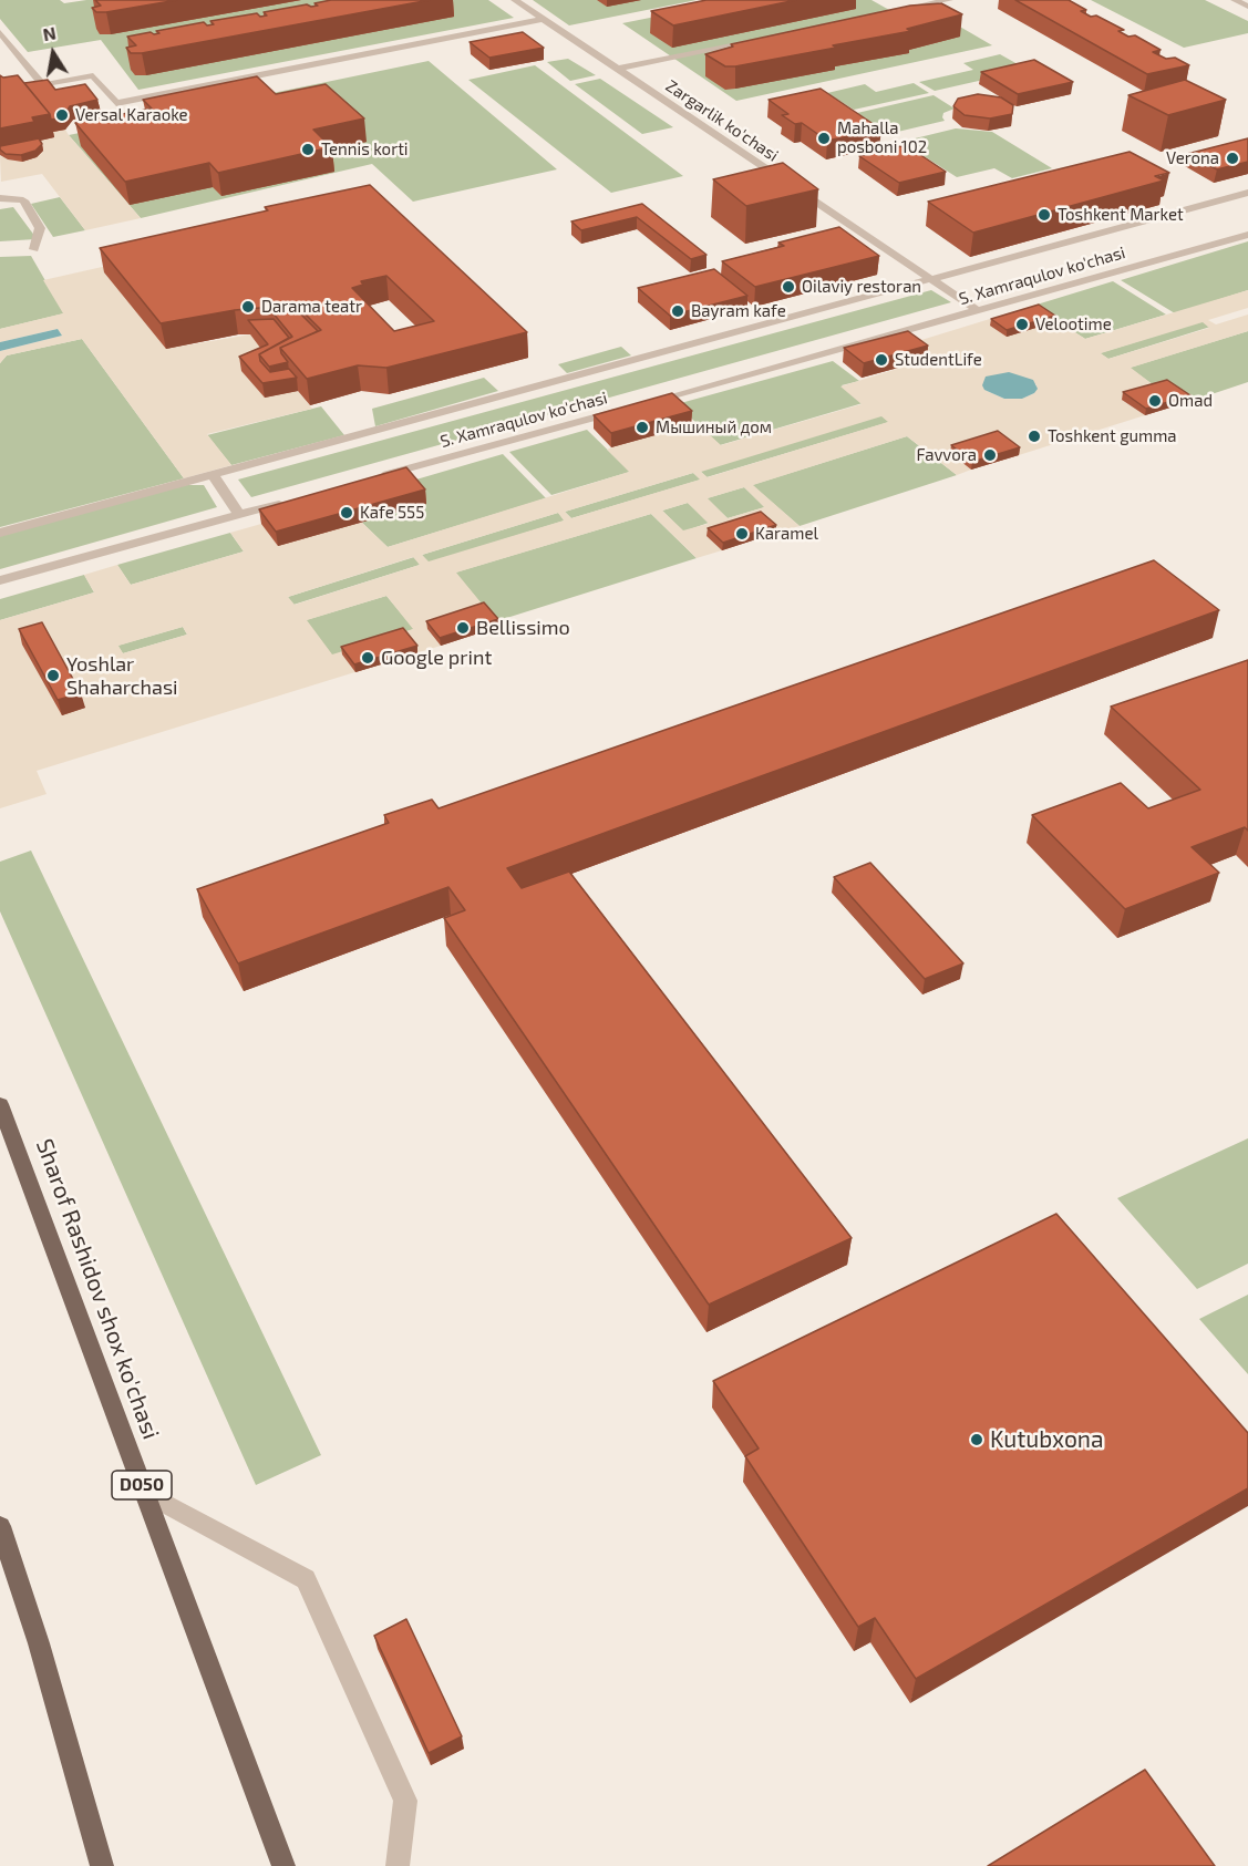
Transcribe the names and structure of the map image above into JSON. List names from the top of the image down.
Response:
{
  "streets": {
    "main road": ["Sharof Rashidov shox ko'chasi", "D050"],
    "street": ["Zargarlik ko'chasi", "S. Xamraqulov ko'chasi"]
  },
  "crossings": [
    ["Zargarlik ko'chasi", "S. Xamraqulov ko'chasi"]
  ],
  "places": [
    "Versal Karaoke",
    "Mahalla posboni 102",
    "Tennis korti",
    "Verona",
    "Toshkent Market",
    "Oilaviy restoran",
    "Darama teatr",
    "Bayram kafe",
    "Velootime",
    "StudentLife",
    "Omad",
    "Мышиный дом",
    "Toshkent gumma",
    "Favvora",
    "Kafe 555",
    "Karamel",
    "Bellissimo",
    "Google print",
    "Yoshlar Shaharchasi",
    "Kutubxona"
  ],
  "north": "top"
}
